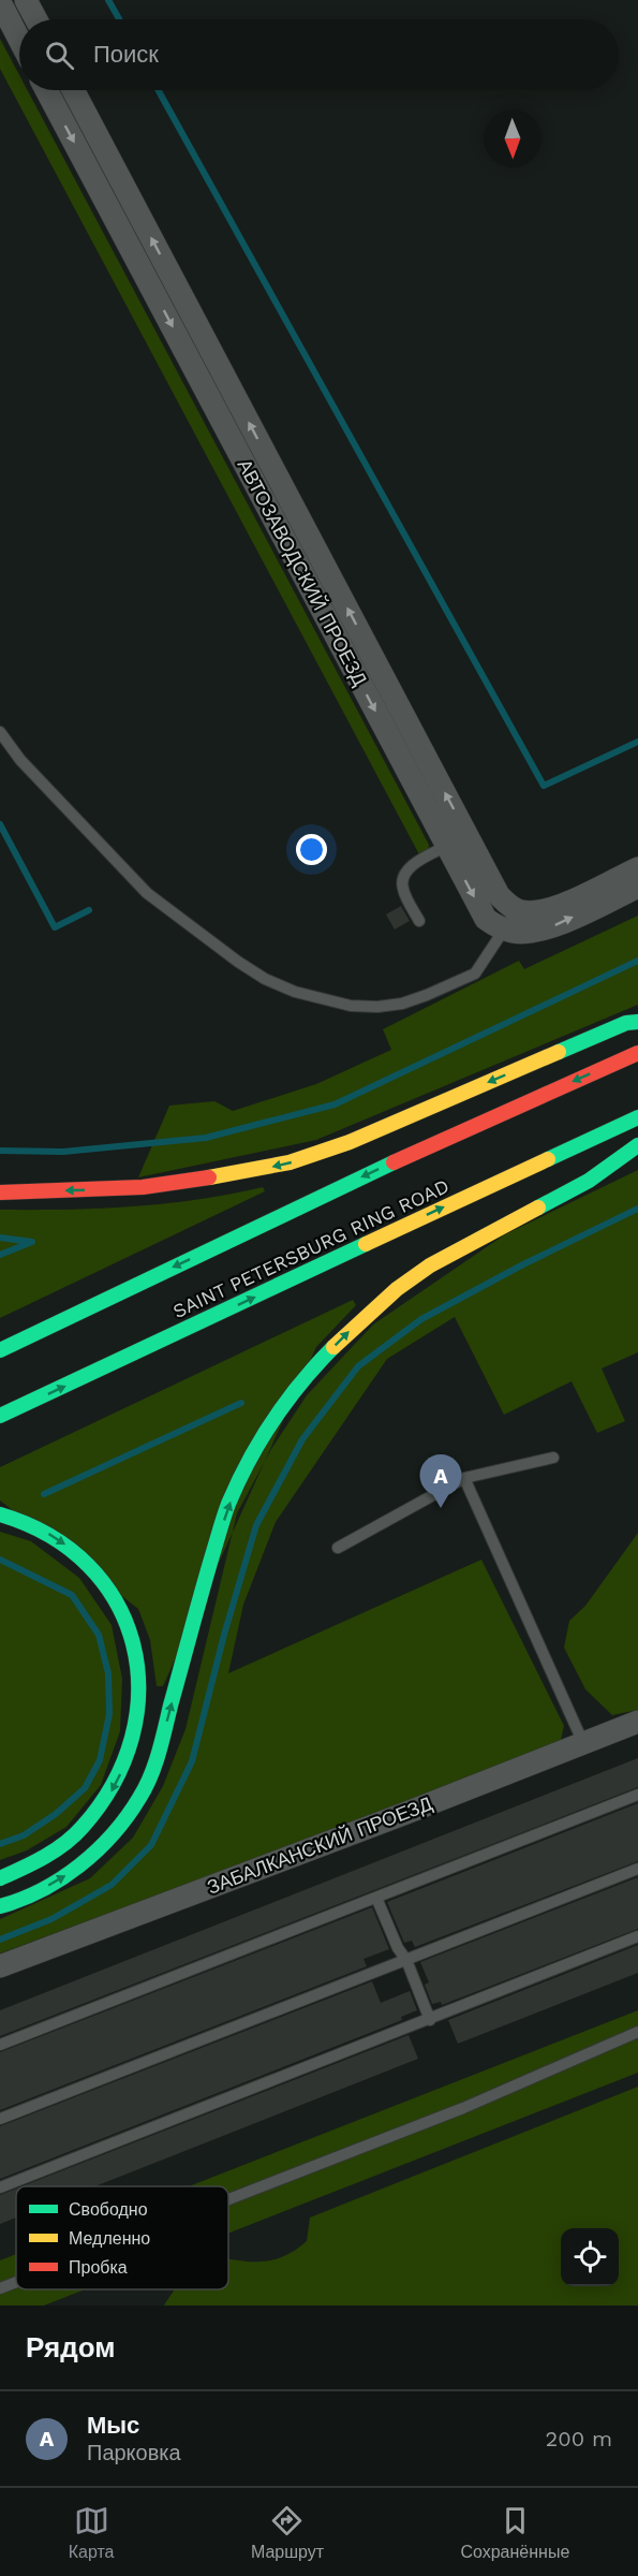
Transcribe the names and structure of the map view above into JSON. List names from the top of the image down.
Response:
{
  "streets": {
    "main road": ["SAINT PETERSBURG RING ROAD"],
    "street": ["АВТОЗАВОДСКИЙ ПРОЕЗД", "ЗАБАЛКАНСКИЙ ПРОЕЗД"]
  },
  "legend": ["Свободно", "Медленно", "Пробка"],
  "north": "bottom",
  "page": {
    "search": "Поиск",
    "pins": "A",
    "heading": "Рядом",
    "list": [
      {
        "mark": "A",
        "name": "Мыс",
        "note": "Парковка",
        "value": "200 m"
      }
    ],
    "nav": ["Карта", "Маршрут", "Сохранённые"]
  }
}
